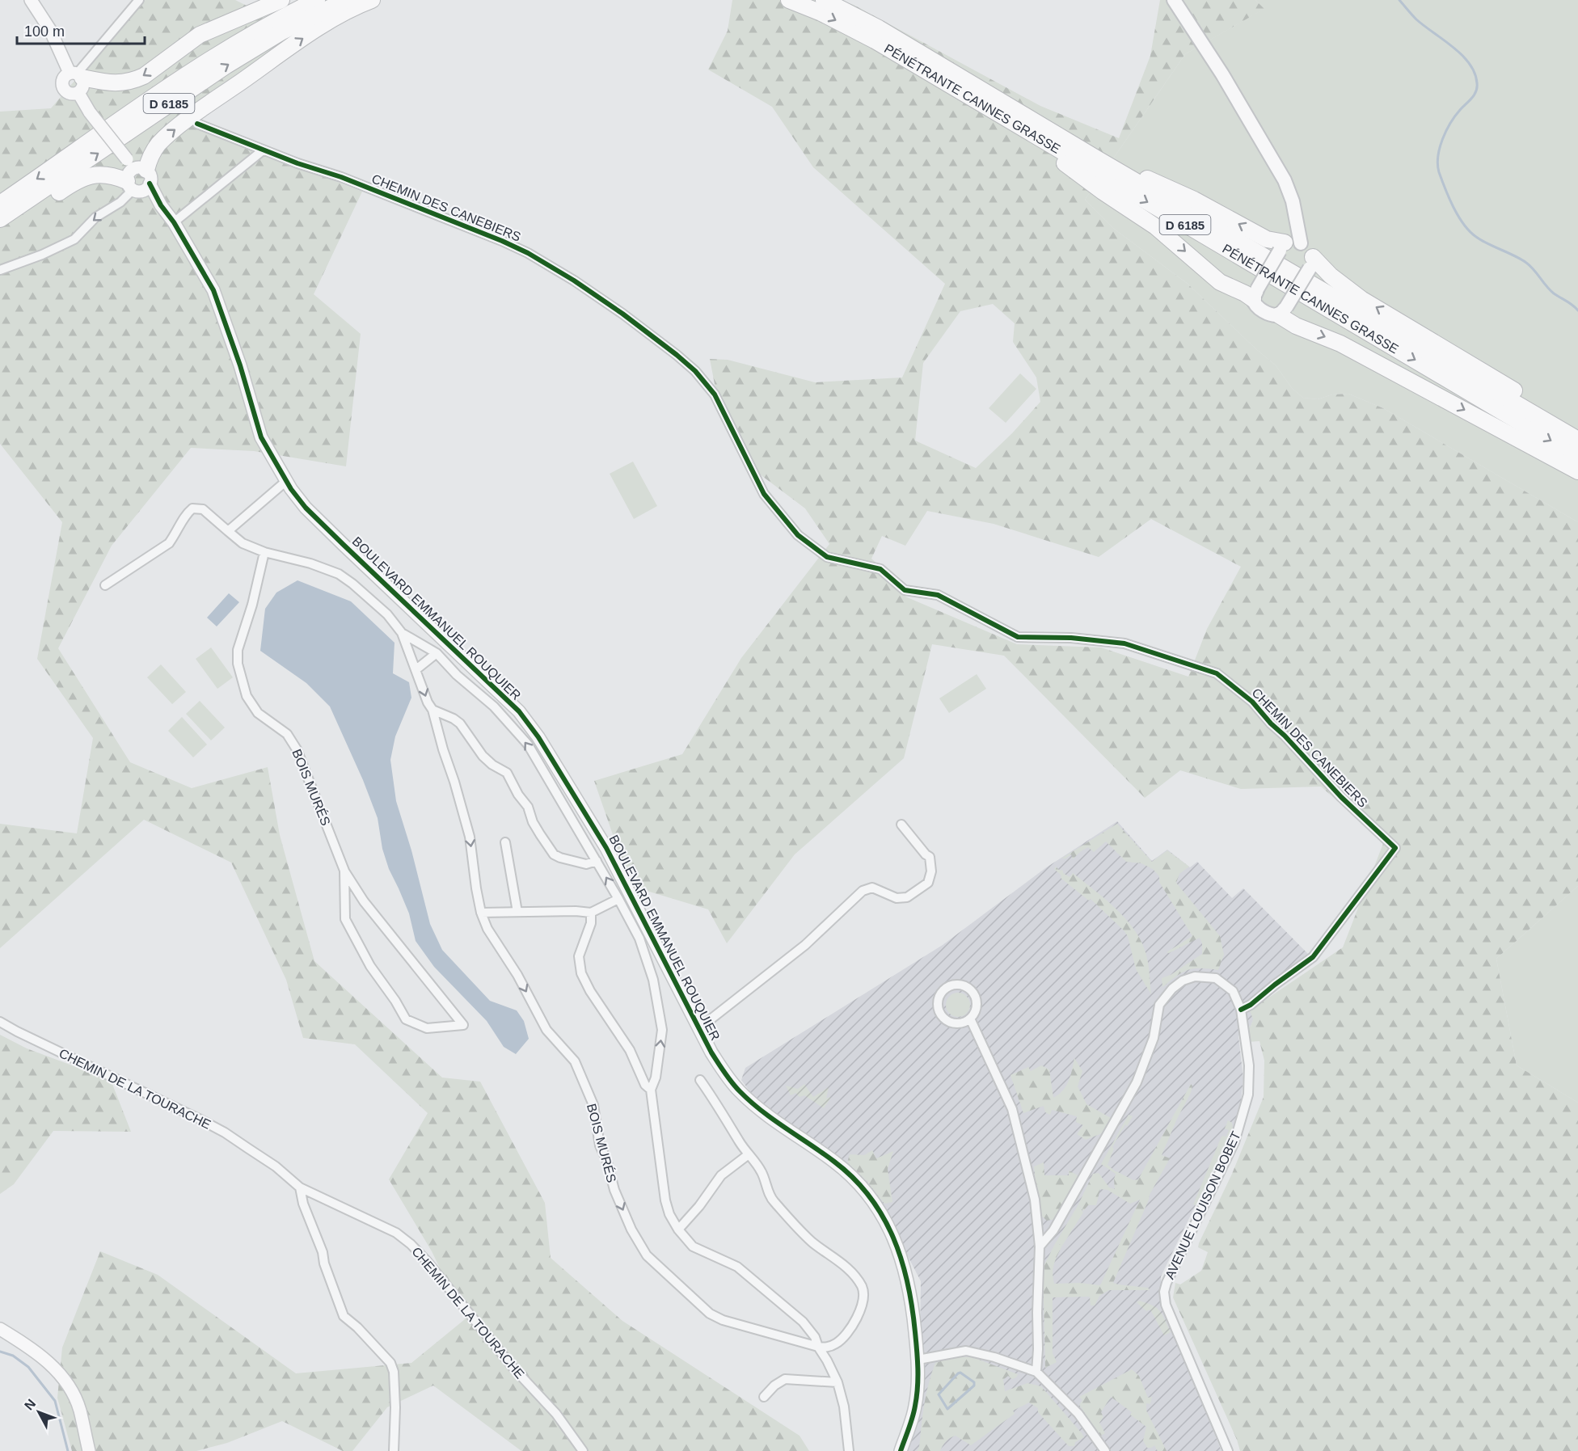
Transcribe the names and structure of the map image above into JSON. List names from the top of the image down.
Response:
{
  "streets": {
    "highway": ["PÉNÉTRANTE CANNES GRASSE", "D 6185"],
    "street": [
      "CHEMIN DES CANEBIERS",
      "BOULEVARD EMMANUEL ROUQUIER",
      "BOIS MURÉS",
      "CHEMIN DE LA TOURACHE",
      "AVENUE LOUISON BOBET"
    ]
  },
  "crossings": [
    ["CHEMIN DES CANEBIERS", "AVENUE LOUISON BOBET"]
  ],
  "scale_bar": "100 m",
  "north": "top left"
}
